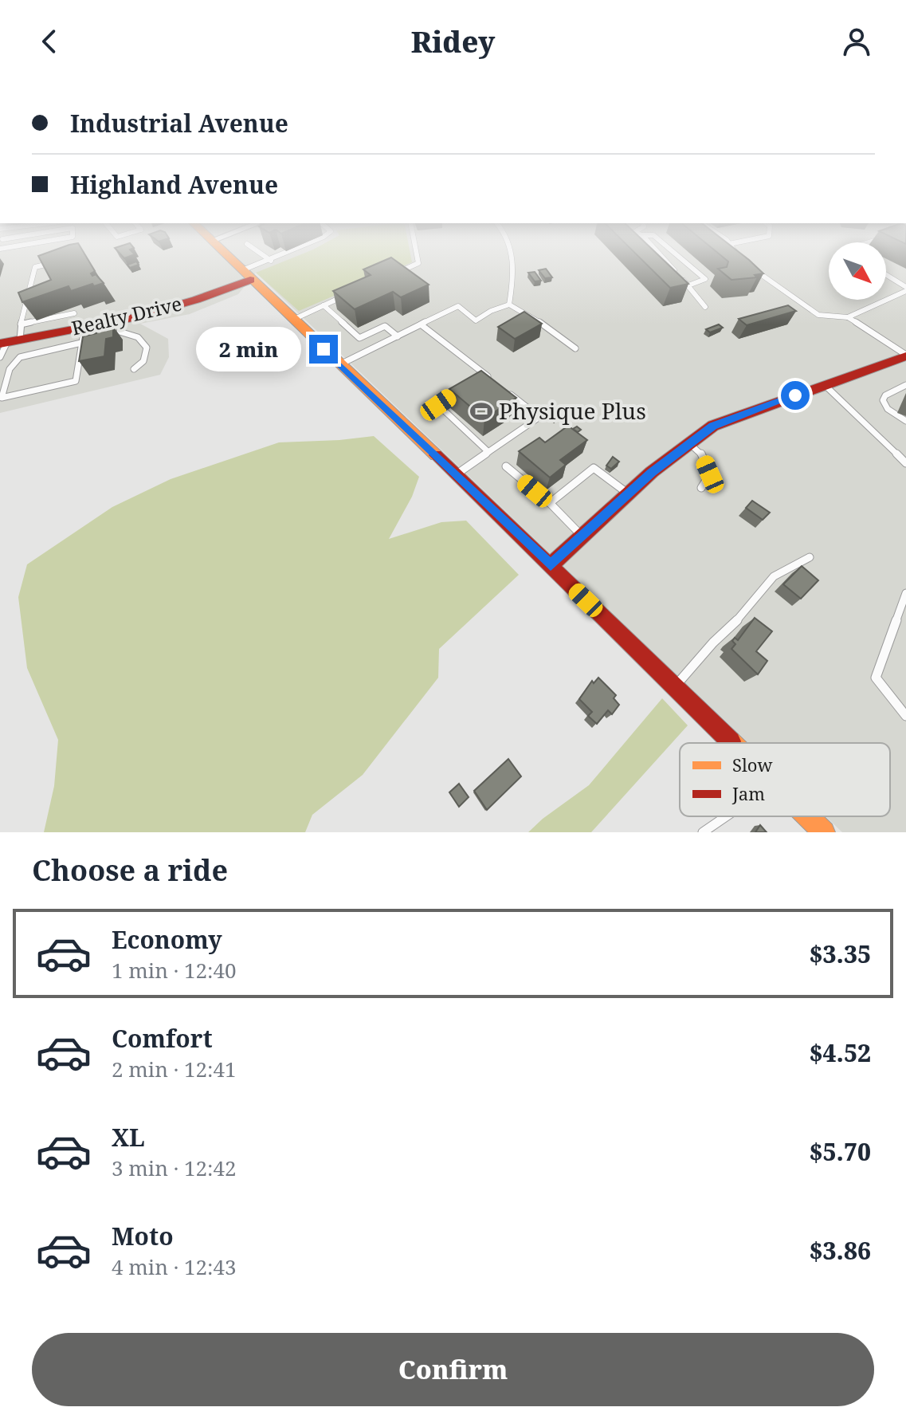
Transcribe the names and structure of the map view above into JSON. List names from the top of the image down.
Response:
{
  "streets": {
    "main road": ["Realty Drive"]
  },
  "places": {
    "sports": ["Physique Plus"]
  },
  "legend": ["Slow", "Jam"],
  "north": "bottom right",
  "page": {
    "header": "Ridey",
    "banner": ["Industrial Avenue", "Highland Avenue"],
    "bubble": "2 min",
    "heading": "Choose a ride",
    "list": [
      {
        "name": "Economy",
        "note": "1 min · 12:40",
        "value": "$3.35"
      },
      {
        "name": "Comfort",
        "note": "2 min · 12:41",
        "value": "$4.52"
      },
      {
        "name": "XL",
        "note": "3 min · 12:42",
        "value": "$5.70"
      },
      {
        "name": "Moto",
        "note": "4 min · 12:43",
        "value": "$3.86"
      }
    ],
    "buttons": "Confirm"
  }
}
